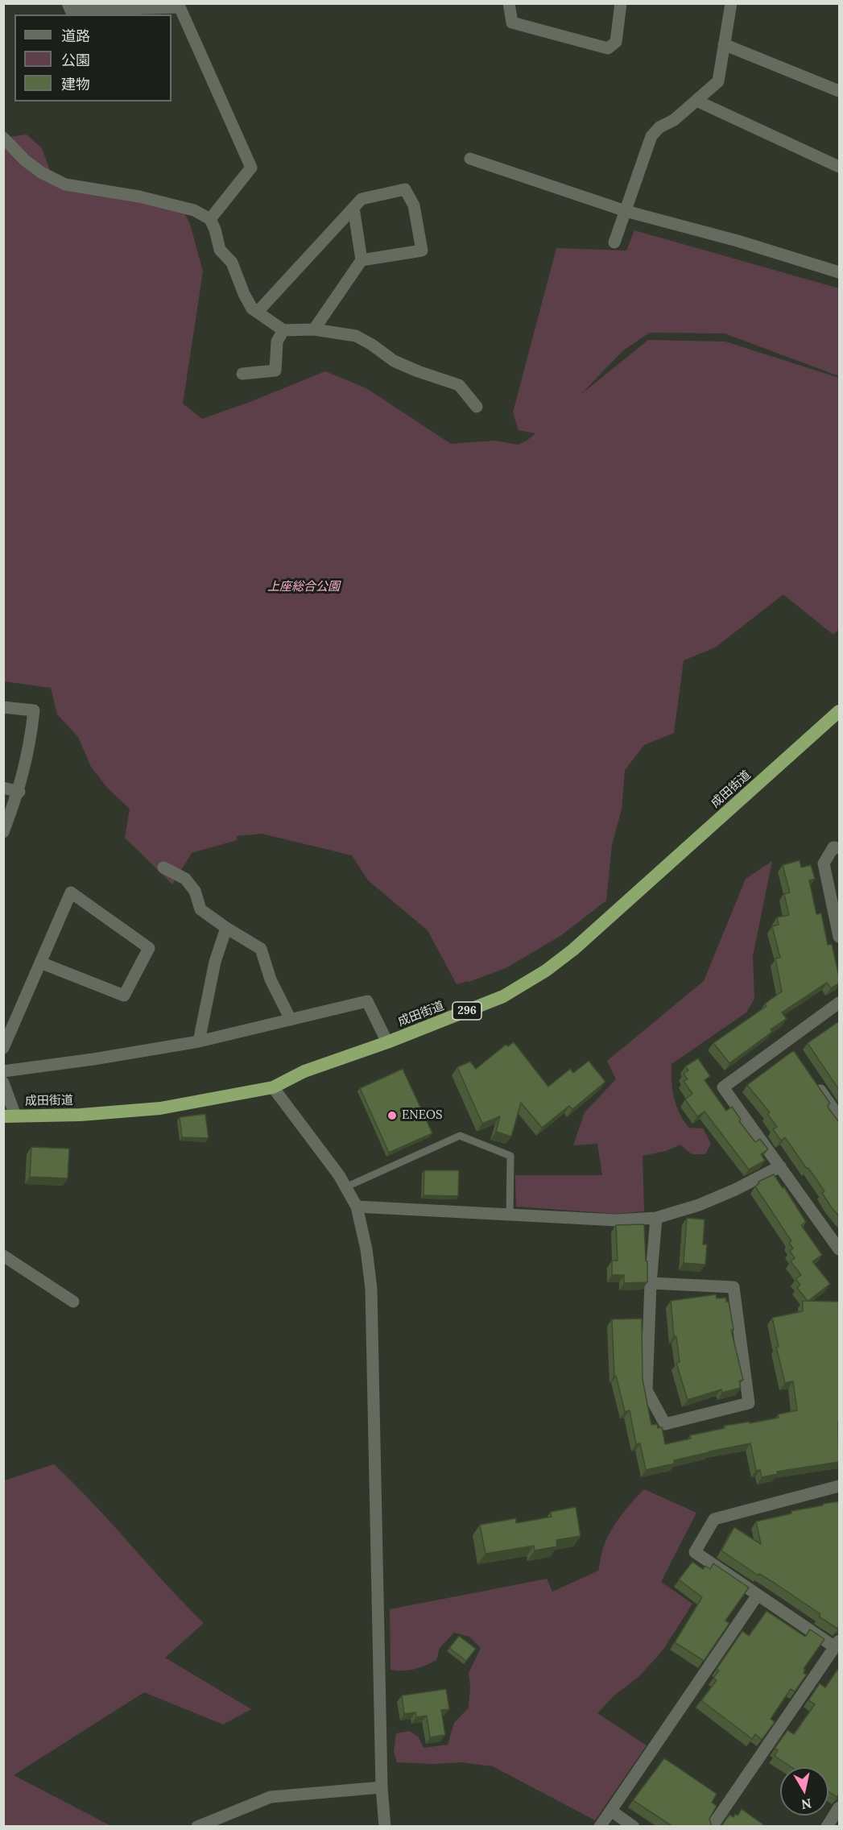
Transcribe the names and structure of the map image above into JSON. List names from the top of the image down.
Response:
{
  "streets": {
    "highway": ["成田街道", "296"]
  },
  "parks": ["上座総合公園"],
  "places": ["ENEOS"],
  "legend": ["道路", "公園", "建物"],
  "north": "bottom"
}
